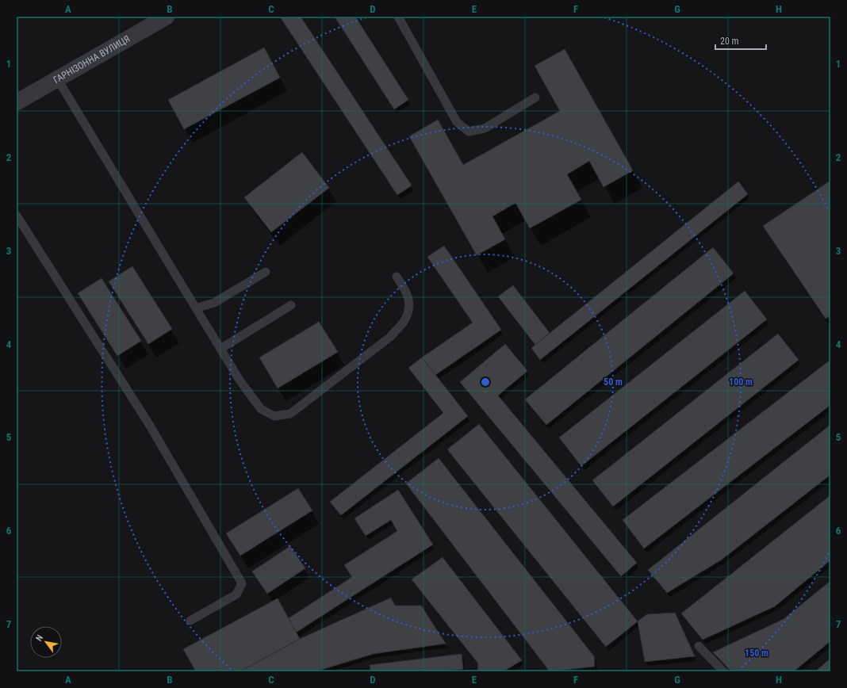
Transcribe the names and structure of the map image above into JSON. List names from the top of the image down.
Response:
{
  "streets": {
    "street": ["ГАРНІЗОННА ВУЛИЦЯ"]
  },
  "scale_bar": "20 m",
  "north": "top left",
  "grid": {
    "columns": [
      "A",
      "B",
      "C",
      "D",
      "E",
      "F",
      "G",
      "H"
    ],
    "rows": [
      "1",
      "2",
      "3",
      "4",
      "5",
      "6",
      "7"
    ]
  },
  "rings": ["50 m", "100 m", "150 m"]
}
